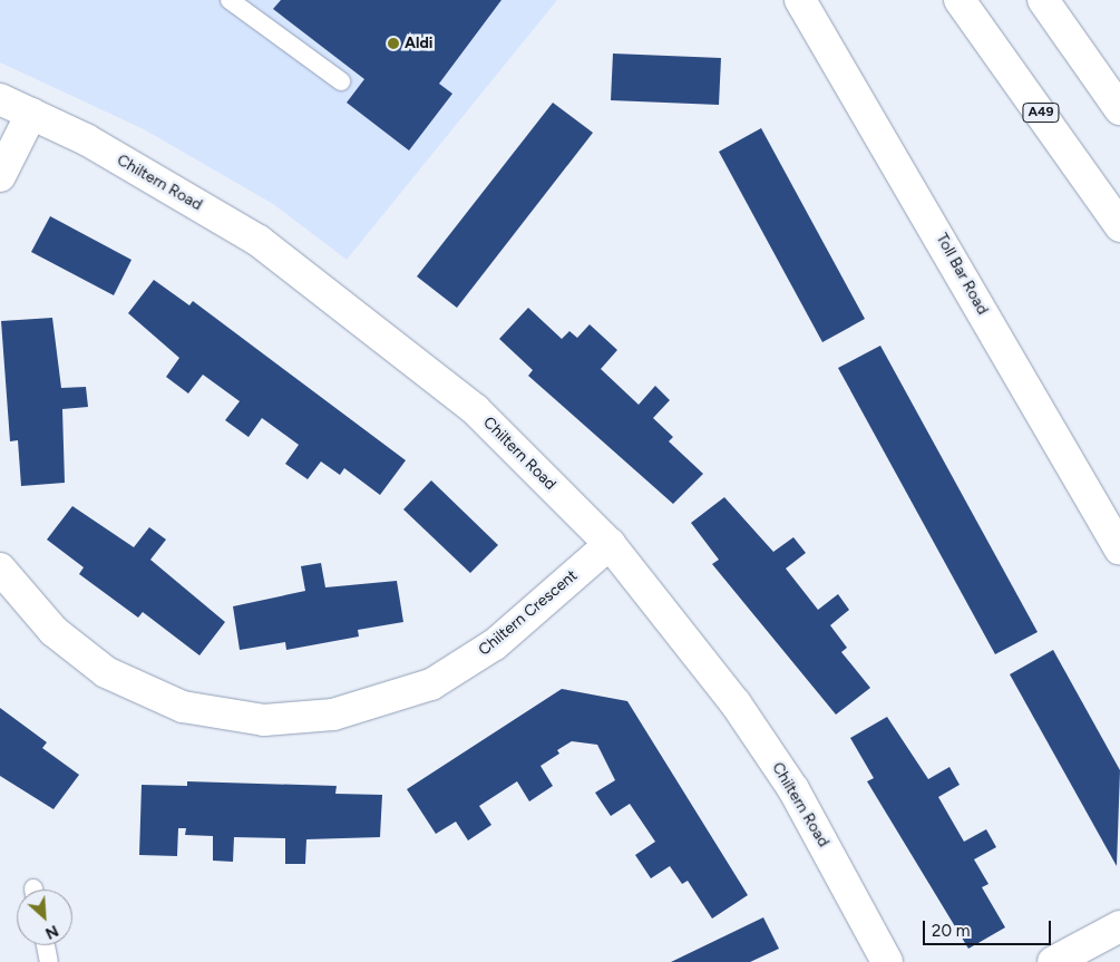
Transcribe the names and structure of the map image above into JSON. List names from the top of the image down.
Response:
{
  "streets": {
    "main road": [
      "A49",
      "Chiltern Road",
      "Toll Bar Road",
      "Chiltern Crescent"
    ]
  },
  "crossings": [
    ["Chiltern Road", "Chiltern Crescent"]
  ],
  "places": ["Aldi"],
  "scale_bar": "20 m",
  "north": "bottom right"
}
